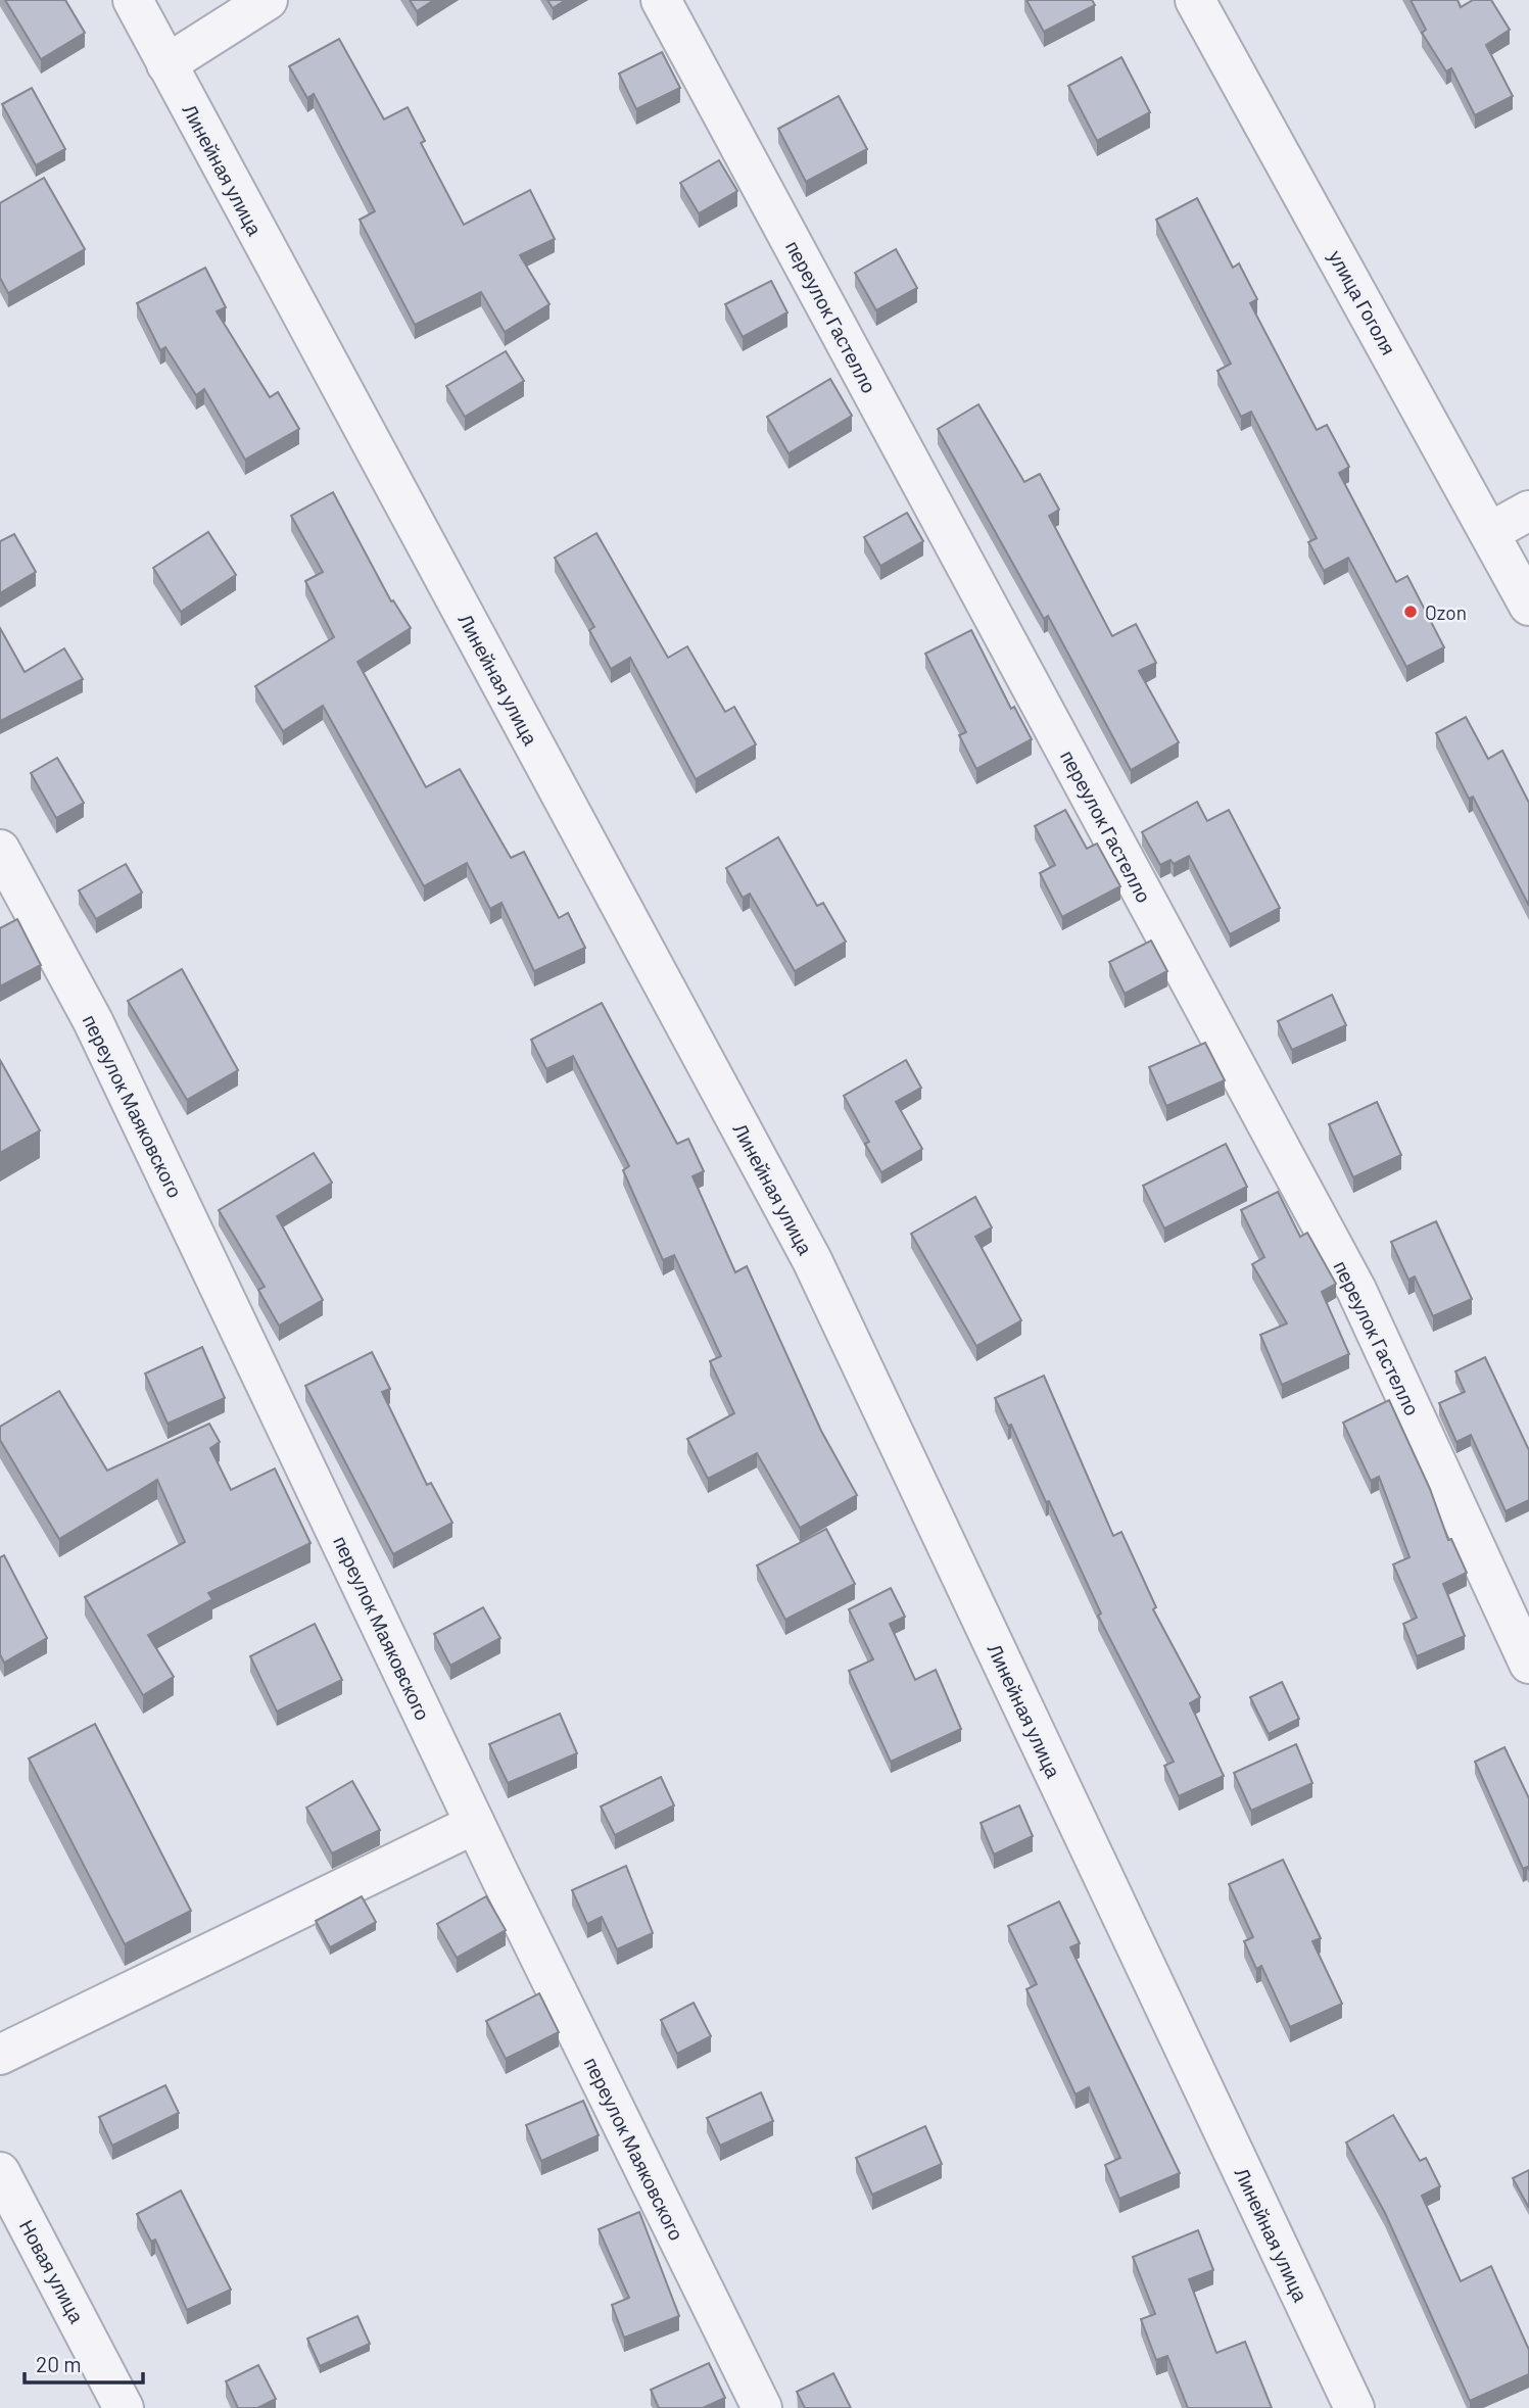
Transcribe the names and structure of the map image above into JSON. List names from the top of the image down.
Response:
{
  "streets": {
    "street": [
      "Линейная улица",
      "улица Гоголя",
      "переулок Гастелло",
      "переулок Маяковского",
      "Новая улица"
    ]
  },
  "places": ["Ozon"],
  "scale_bar": "20 m"
}
